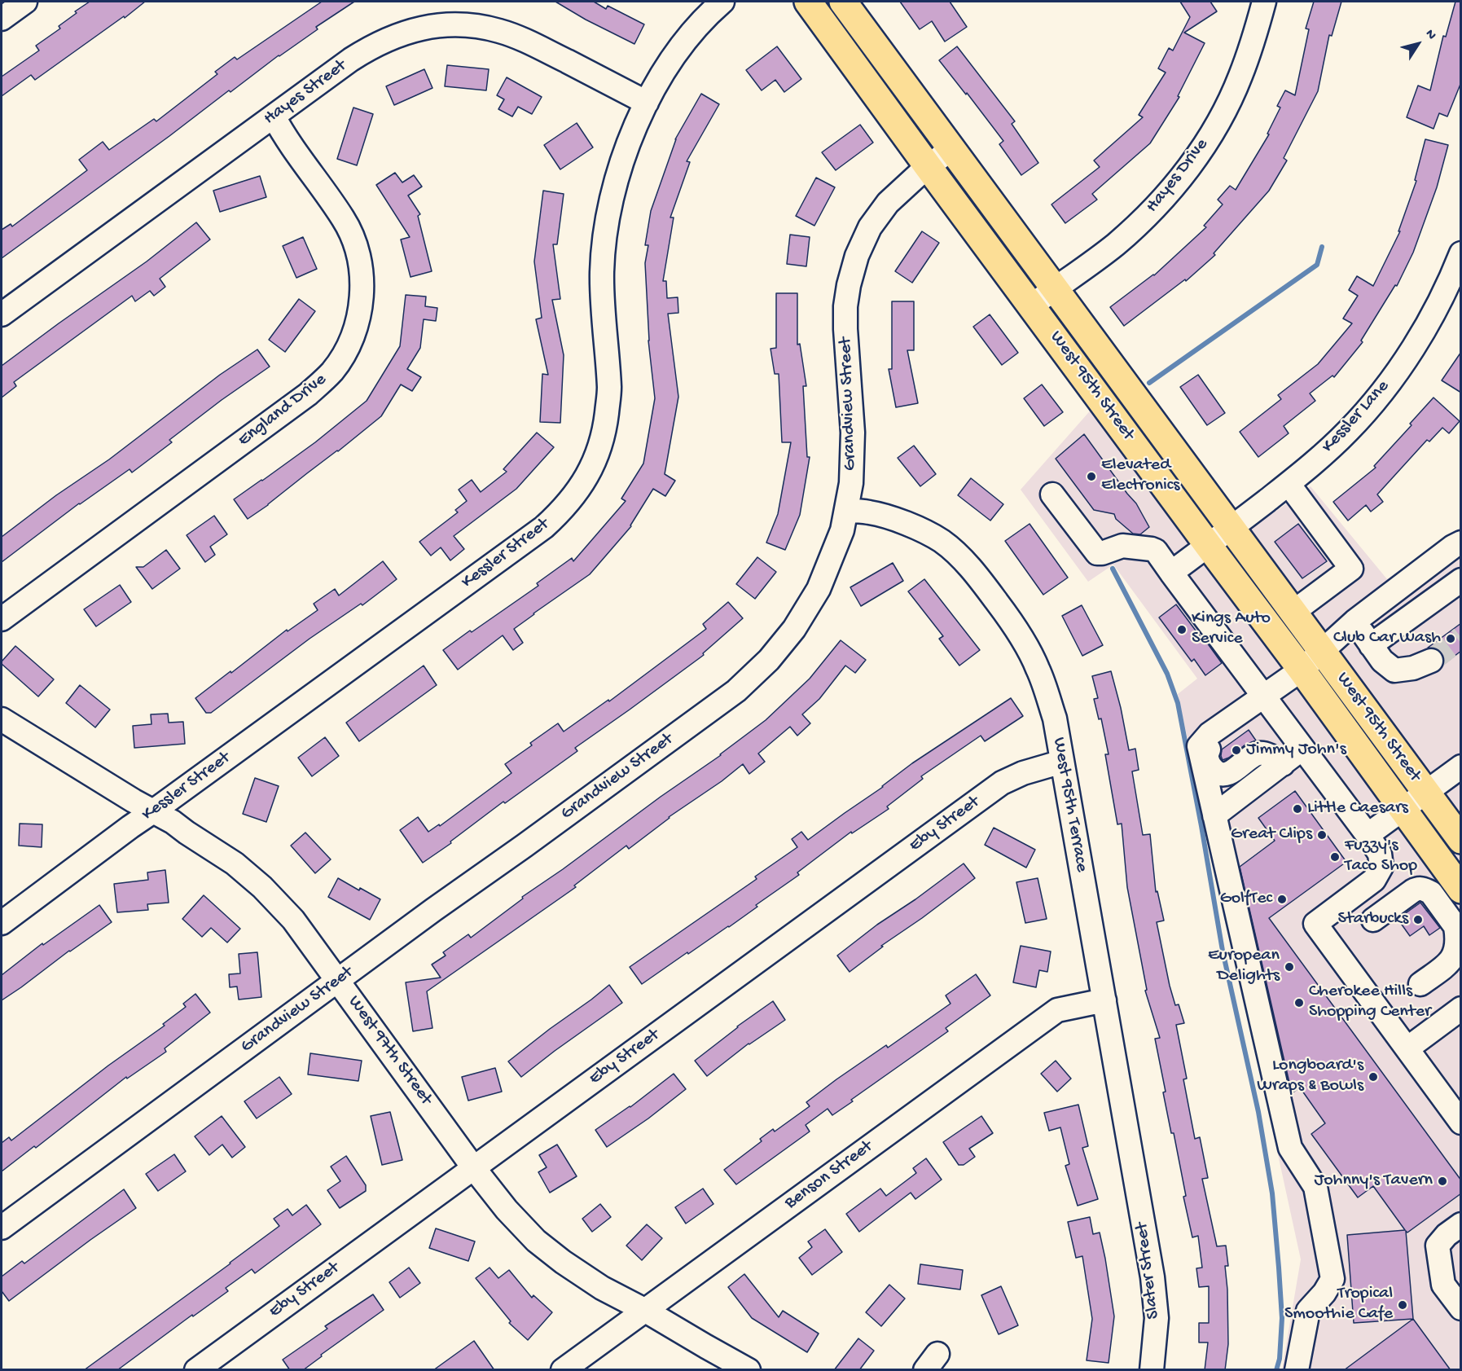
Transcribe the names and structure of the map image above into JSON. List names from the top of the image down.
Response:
{
  "streets": {
    "main road": ["West 95th Street"],
    "street": [
      "Hayes Street",
      "Hayes Drive",
      "Grandview Street",
      "England Drive",
      "Kessler Lane",
      "Kessler Street",
      "West 95th Terrace",
      "Eby Street",
      "West 97th Street",
      "Benson Street",
      "Slater Street"
    ]
  },
  "crossings": [
    ["Hayes Street", "England Drive"],
    ["Hayes Street", "Kessler Street"],
    ["Hayes Drive", "West 95th Street"],
    ["West 95th Street", "Grandview Street"],
    ["West 95th Street", "Kessler Lane"],
    ["Grandview Street", "West 95th Terrace"],
    ["Grandview Street", "West 97th Street"],
    ["Kessler Street", "West 97th Street"],
    ["West 95th Terrace", "Eby Street"],
    ["West 95th Terrace", "Benson Street"],
    ["West 95th Terrace", "Slater Street"],
    ["Eby Street", "West 97th Street"],
    ["West 97th Street", "Benson Street"]
  ],
  "places": [
    "Elevated Electronics",
    "Kings Auto Service",
    "Club Car Wash",
    "Jimmy John's",
    "Little Caesars",
    "Great Clips",
    "Fuzzy's Taco Shop",
    "GolfTec",
    "Starbucks",
    "European Delights",
    "Cherokee Hills Shopping Center",
    "Longboard's Wraps & Bowls",
    "Johnny's Tavern",
    "Tropical Smoothie Cafe"
  ],
  "north": "top right"
}
